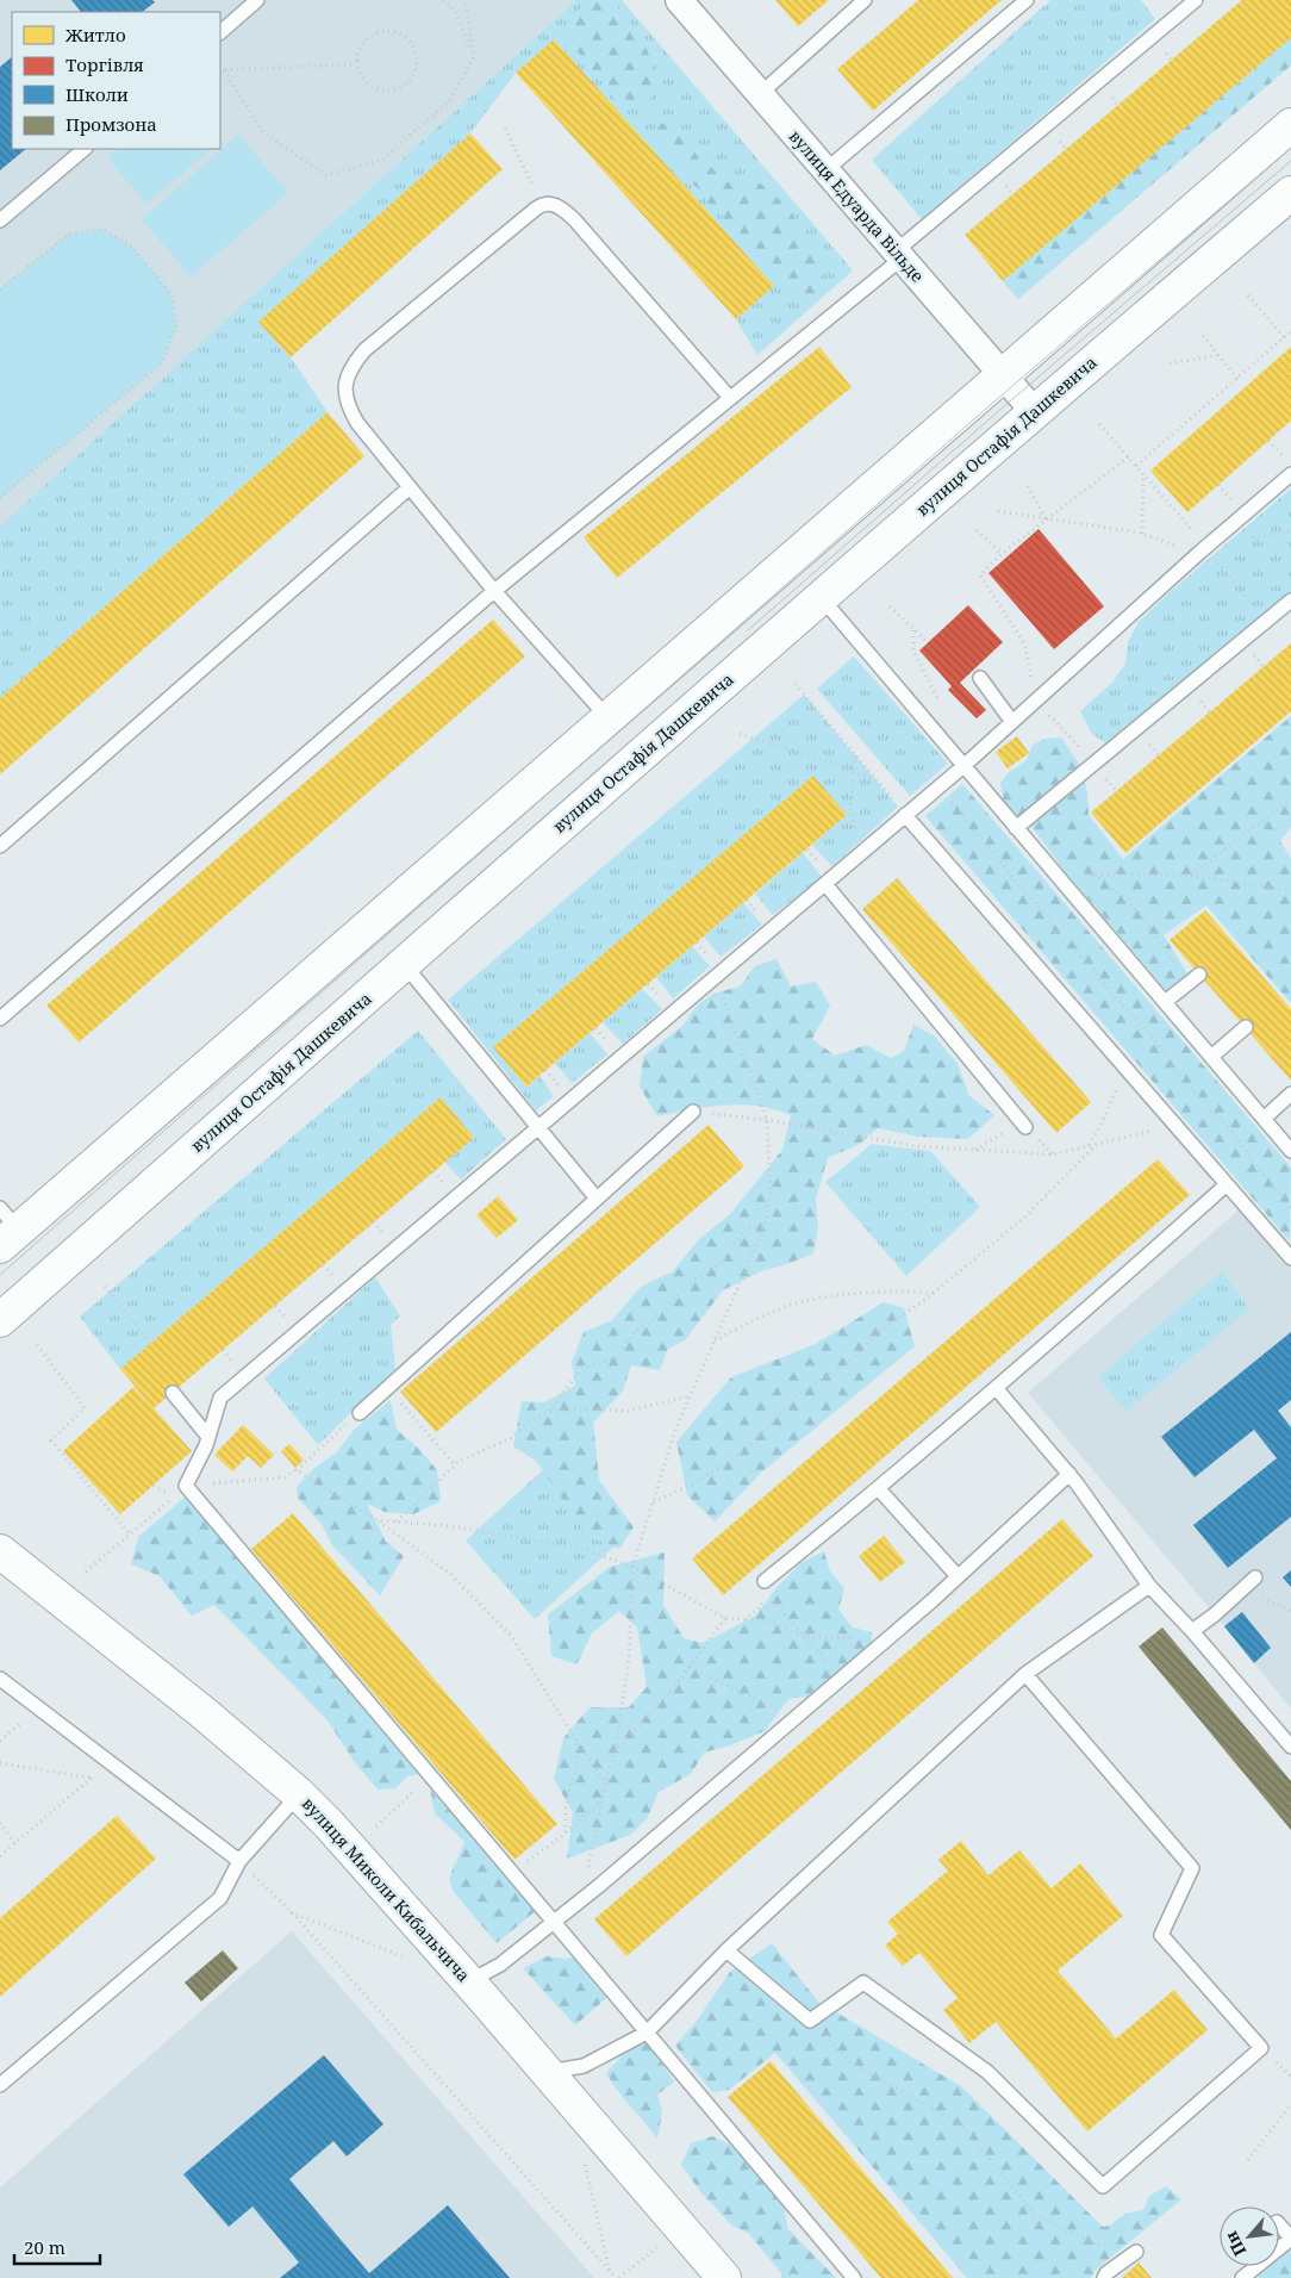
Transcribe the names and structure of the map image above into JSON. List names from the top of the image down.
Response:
{
  "streets": {
    "street": ["вулиця Едуарда Вільде", "вулиця Остафія Дашкевича", "вулиця Миколи Кибальчича"]
  },
  "crossings": [
    ["вулиця Едуарда Вільде", "вулиця Остафія Дашкевича"]
  ],
  "legend": [
    "Житло",
    "Торгівля",
    "Школи",
    "Промзона"
  ],
  "scale_bar": "20 m",
  "north": "bottom left"
}
